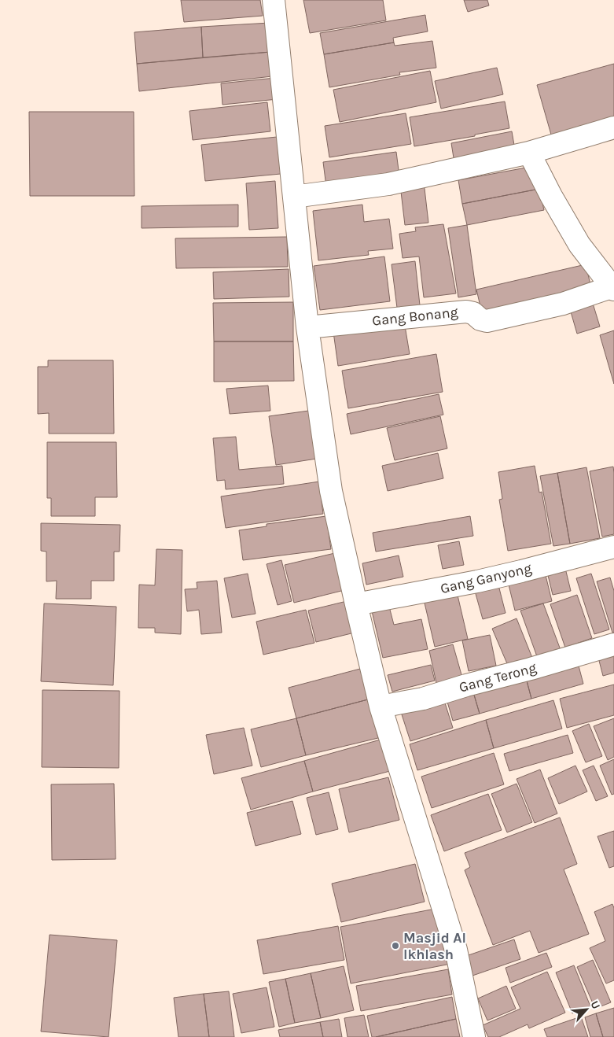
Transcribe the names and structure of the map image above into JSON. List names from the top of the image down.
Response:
{
  "streets": {
    "street": ["Gang Bonang", "Gang Ganyong", "Gang Terong"]
  },
  "places": ["Masjid Al Ikhlash"],
  "north": "top right"
}
